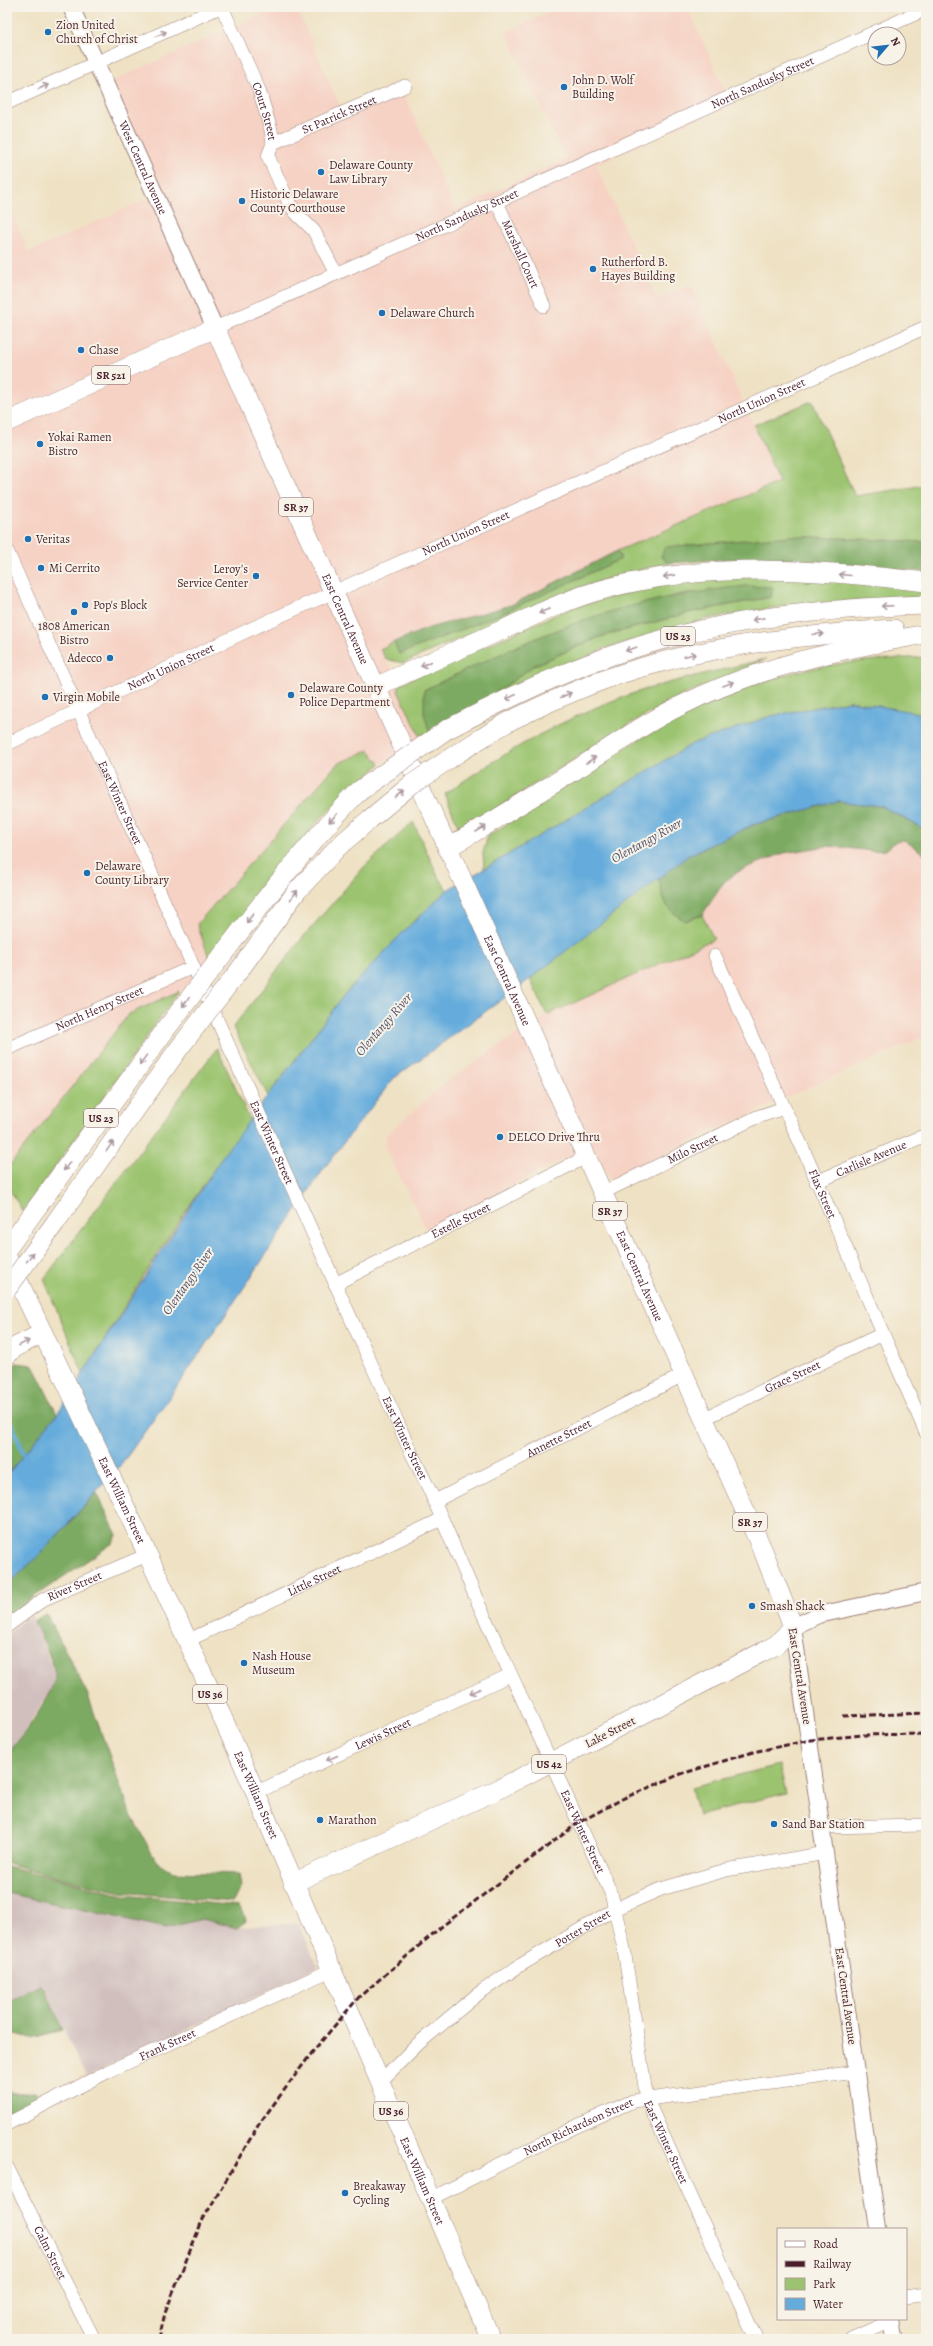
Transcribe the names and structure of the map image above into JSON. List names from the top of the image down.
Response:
{
  "streets": {
    "highway": [
      "North Sandusky Street",
      "SR 521",
      "SR 37",
      "East Central Avenue",
      "US 23",
      "East William Street",
      "US 36",
      "Lake Street",
      "US 42"
    ],
    "main road": ["West Central Avenue"],
    "street": [
      "Court Street",
      "St Patrick Street",
      "Marshall Court",
      "North Union Street",
      "East Winter Street",
      "North Henry Street",
      "Milo Street",
      "Carlisle Avenue",
      "Flax Street",
      "Estelle Street",
      "Grace Street",
      "Annette Street",
      "Little Street",
      "River Street",
      "Lewis Street",
      "Potter Street",
      "Frank Street",
      "North Richardson Street",
      "Calm Street"
    ]
  },
  "crossings": [
    ["North Sandusky Street", "Court Street"],
    ["North Sandusky Street", "West Central Avenue"],
    ["North Sandusky Street", "Marshall Court"],
    ["North Sandusky Street", "East Central Avenue"],
    ["Court Street", "St Patrick Street"],
    ["West Central Avenue", "East Central Avenue"],
    ["North Union Street", "East Central Avenue"],
    ["North Union Street", "East Winter Street"],
    ["East Central Avenue", "Milo Street"],
    ["East Central Avenue", "Estelle Street"],
    ["East Central Avenue", "Grace Street"],
    ["East Central Avenue", "Annette Street"],
    ["East Central Avenue", "Lake Street"],
    ["East Central Avenue", "Potter Street"],
    ["East Central Avenue", "North Richardson Street"],
    ["East Winter Street", "North Henry Street"],
    ["East Winter Street", "Estelle Street"],
    ["East Winter Street", "Annette Street"],
    ["East Winter Street", "Little Street"],
    ["East Winter Street", "Lake Street"],
    ["East Winter Street", "Lewis Street"],
    ["East Winter Street", "Potter Street"],
    ["East Winter Street", "North Richardson Street"],
    ["Milo Street", "Flax Street"],
    ["Carlisle Avenue", "Flax Street"],
    ["Flax Street", "Grace Street"],
    ["East William Street", "Little Street"],
    ["East William Street", "River Street"],
    ["East William Street", "Lake Street"],
    ["East William Street", "Lewis Street"],
    ["East William Street", "Potter Street"],
    ["East William Street", "Frank Street"],
    ["East William Street", "North Richardson Street"]
  ],
  "one_way": ["Lewis Street"],
  "water": ["Olentangy River"],
  "places": [
    "Zion United Church of Christ",
    "John D. Wolf Building",
    "Delaware County Law Library",
    "Historic Delaware County Courthouse",
    "Rutherford B. Hayes Building",
    "Delaware Church",
    "Chase",
    "Yokai Ramen Bistro",
    "Veritas",
    "Mi Cerrito",
    "Leroy's Service Center",
    "Pop's Block",
    "1808 American Bistro",
    "Adecco",
    "Delaware County Police Department",
    "Virgin Mobile",
    "Delaware County Library",
    "DELCO Drive Thru",
    "Smash Shack",
    "Nash House Museum",
    "Marathon",
    "Sand Bar Station",
    "Breakaway Cycling"
  ],
  "legend": [
    "Road",
    "Railway",
    "Park",
    "Water"
  ],
  "north": "top right"
}
